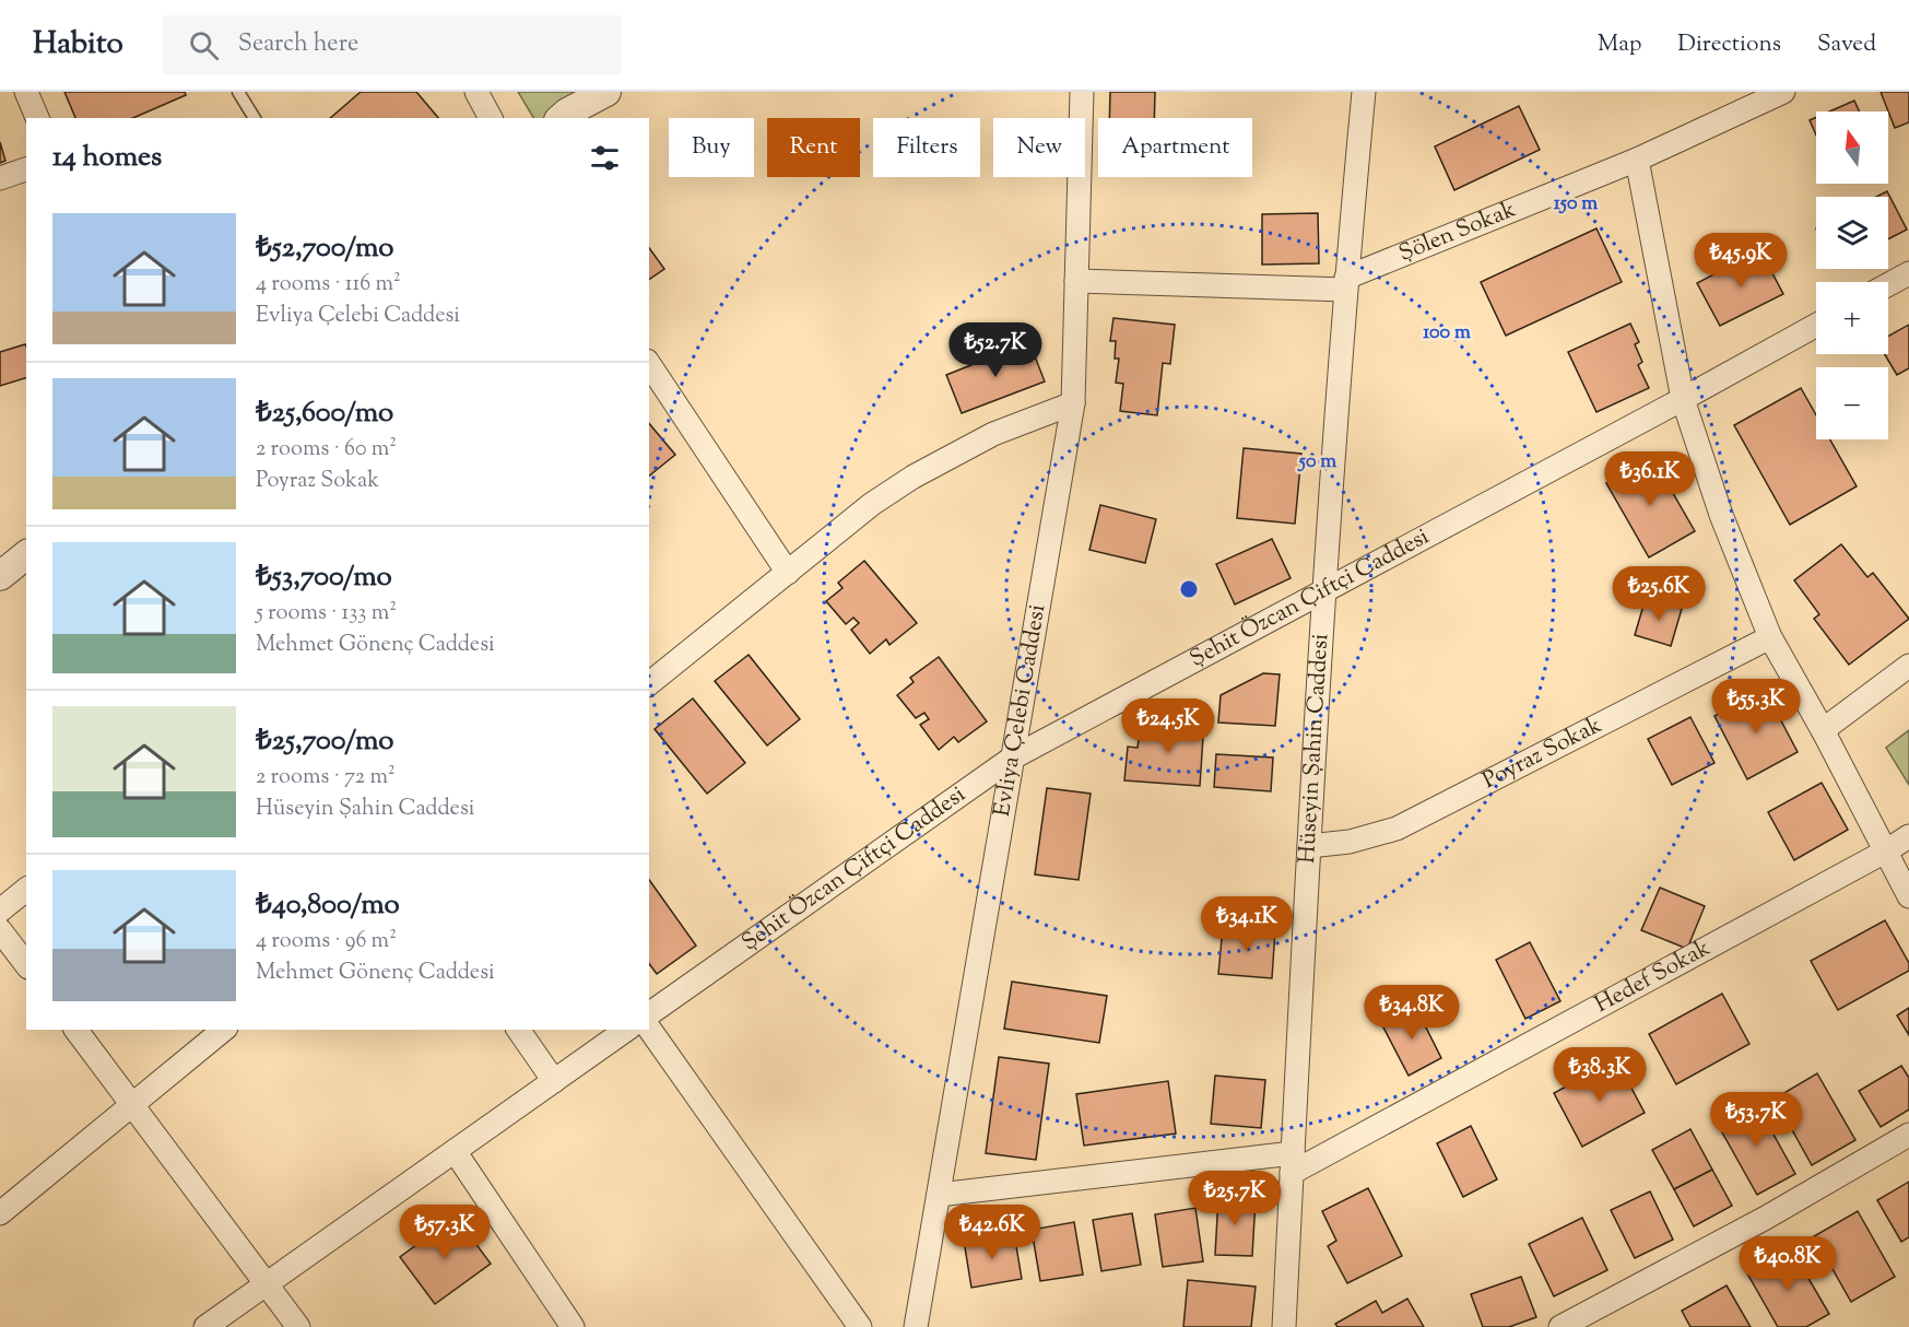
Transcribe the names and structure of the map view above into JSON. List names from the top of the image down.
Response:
{
  "streets": {
    "street": [
      "Şölen Sokak",
      "Şehit Özcan Çiftçi Caddesi",
      "Evliya Çelebi Caddesi",
      "Hüseyin Şahin Caddesi",
      "Poyraz Sokak",
      "Hedef Sokak"
    ]
  },
  "crossings": [
    ["Şölen Sokak", "Hüseyin Şahin Caddesi"],
    ["Şehit Özcan Çiftçi Caddesi", "Evliya Çelebi Caddesi"],
    ["Şehit Özcan Çiftçi Caddesi", "Hüseyin Şahin Caddesi"],
    ["Evliya Çelebi Caddesi", "Hedef Sokak"],
    ["Hüseyin Şahin Caddesi", "Poyraz Sokak"],
    ["Hüseyin Şahin Caddesi", "Hedef Sokak"]
  ],
  "north": "top",
  "page": {
    "header": "Habito",
    "search": "Search here",
    "nav": ["Map", "Directions", "Saved"],
    "map_buttons": ["+", "−"],
    "chip": [
      "Buy",
      "Rent",
      "Filters",
      "New",
      "Apartment"
    ],
    "heading": "14 homes",
    "list": [
      {
        "name": "₺52,700/mo",
        "note": "4 rooms · 116 m² · Evliya Çelebi Caddesi"
      },
      {
        "name": "₺25,600/mo",
        "note": "2 rooms · 60 m² · Poyraz Sokak"
      },
      {
        "name": "₺53,700/mo",
        "note": "5 rooms · 133 m² · Mehmet Gönenç Caddesi"
      },
      {
        "name": "₺25,700/mo",
        "note": "2 rooms · 72 m² · Hüseyin Şahin Caddesi"
      },
      {
        "name": "₺40,800/mo",
        "note": "4 rooms · 96 m² · Mehmet Gönenç Caddesi"
      }
    ],
    "price": [
      "₺45.9K",
      "₺52.7K",
      "₺36.1K",
      "₺25.6K",
      "₺55.3K",
      "₺24.5K",
      "₺34.1K",
      "₺34.8K",
      "₺38.3K",
      "₺53.7K",
      "₺25.7K",
      "₺57.3K",
      "₺42.6K",
      "₺40.8K"
    ]
  },
  "rings": ["150 m", "100 m", "50 m"]
}
